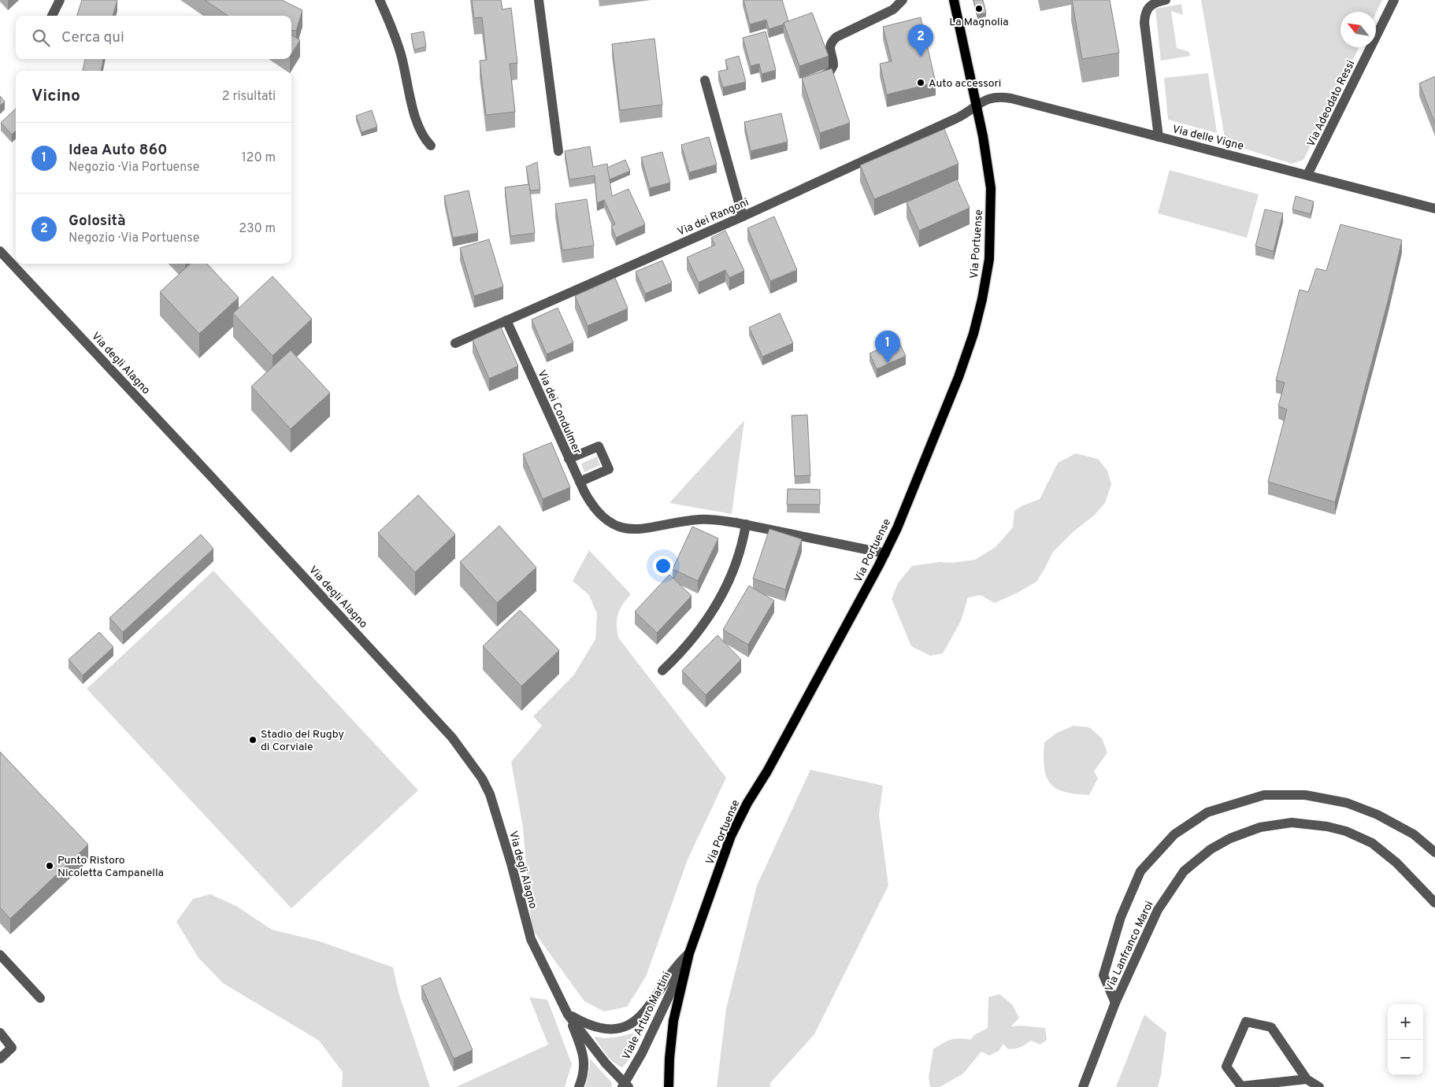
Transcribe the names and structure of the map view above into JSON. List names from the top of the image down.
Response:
{
  "streets": {
    "main road": ["Via Portuense"],
    "street": [
      "Via Adeodato Ressi",
      "Via delle Vigne",
      "Via dei Rangoni",
      "Via degli Alagno",
      "Via dei Condulmer",
      "Via Lanfranco Maroi",
      "Viale Arturo Martini"
    ]
  },
  "crossings": [
    ["Via Adeodato Ressi", "Via delle Vigne"],
    ["Via delle Vigne", "Via dei Rangoni"],
    ["Via delle Vigne", "Via Portuense"],
    ["Via dei Rangoni", "Via Portuense"],
    ["Via dei Rangoni", "Via dei Condulmer"],
    ["Via Portuense", "Viale Arturo Martini"],
    ["Via degli Alagno", "Viale Arturo Martini"]
  ],
  "places": [
    "La Magnolia",
    "Auto accessori",
    "Stadio del Rugby di Corviale",
    "Punto Ristoro Nicoletta Campanella"
  ],
  "north": "top left",
  "page": {
    "search": "Cerca qui",
    "pins": ["2", "1"],
    "heading": ["Vicino", "2 risultati"],
    "list": [
      {
        "mark": "1",
        "name": "Idea Auto 860",
        "note": "Negozio · Via Portuense",
        "value": "120 m"
      },
      {
        "mark": "2",
        "name": "Golosità",
        "note": "Negozio · Via Portuense",
        "value": "230 m"
      }
    ],
    "map_buttons": ["+", "−"]
  }
}
